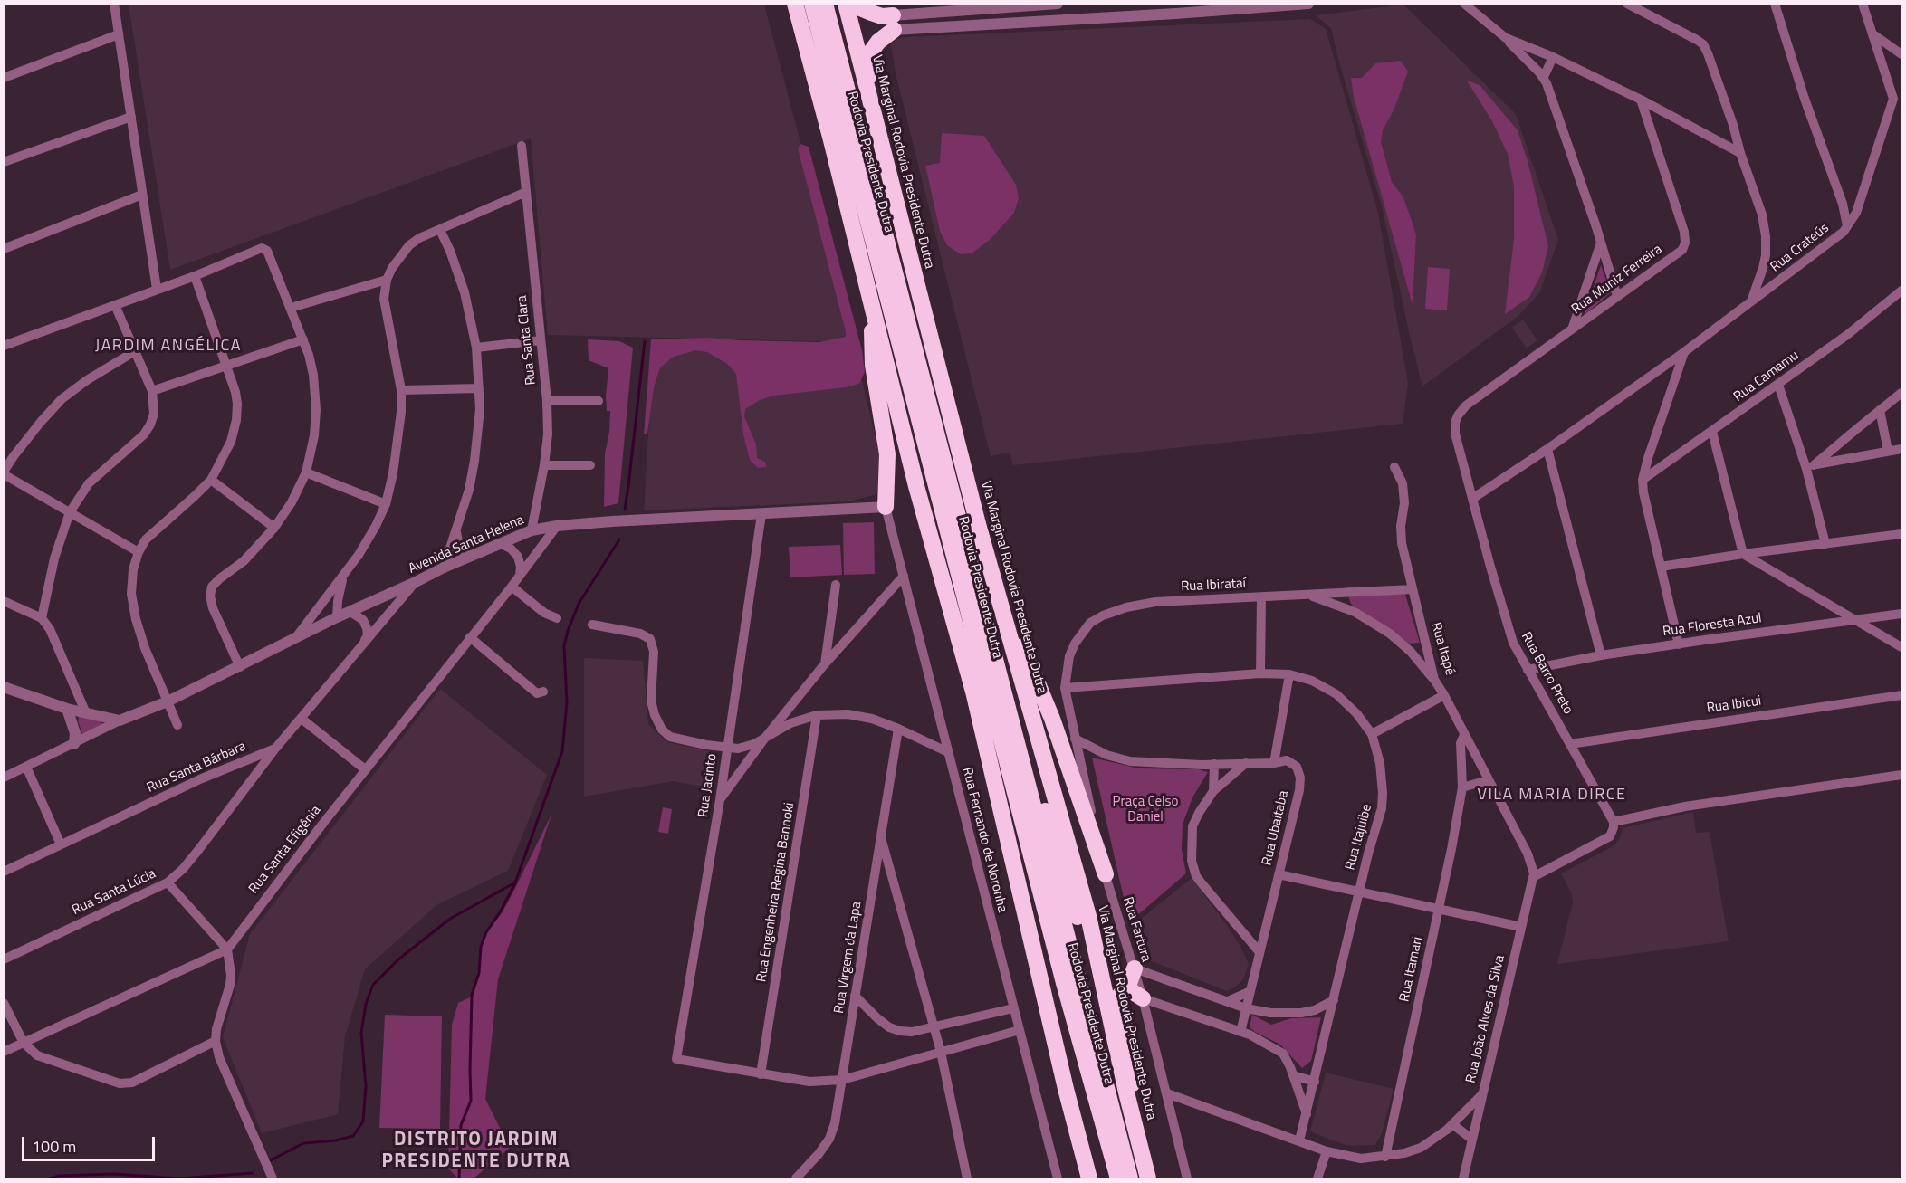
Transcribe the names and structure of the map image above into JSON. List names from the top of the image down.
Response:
{
  "streets": {
    "highway": ["Rodovia Presidente Dutra", "Via Marginal Rodovia Presidente Dutra"],
    "street": [
      "Rua Crateús",
      "Rua Muniz Ferreira",
      "Rua Santa Clara",
      "Rua Camamu",
      "Avenida Santa Helena",
      "Rua Ibirataí",
      "Rua Floresta Azul",
      "Rua Itapé",
      "Rua Barro Preto",
      "Rua Ibicui",
      "Rua Santa Bárbara",
      "Rua Jacinto",
      "Rua Ubaitaba",
      "Rua Itajuibe",
      "Rua Fernando de Noronha",
      "Rua Santa Efigênia",
      "Rua Santa Lúcia",
      "Rua Engenheira Regina Bannoki",
      "Rua Fartura",
      "Rua Virgem da Lapa",
      "Rua Itamari",
      "Rua João Alves da Silva"
    ]
  },
  "crossings": [
    ["Rua Crateús", "Rua Barro Preto"],
    ["Rua Muniz Ferreira", "Rua Barro Preto"],
    ["Rua Santa Clara", "Avenida Santa Helena"],
    ["Avenida Santa Helena", "Rua Santa Bárbara"],
    ["Avenida Santa Helena", "Rua Jacinto"],
    ["Avenida Santa Helena", "Rua Fernando de Noronha"],
    ["Avenida Santa Helena", "Rua Santa Efigênia"],
    ["Rua Ibirataí", "Rua Itapé"],
    ["Rua Ibirataí", "Rua Itajuibe"],
    ["Rua Ibirataí", "Rua Fartura"],
    ["Rua Floresta Azul", "Rua Barro Preto"],
    ["Rua Itapé", "Rua Itamari"],
    ["Rua Itapé", "Rua João Alves da Silva"],
    ["Rua Barro Preto", "Rua Ibicui"],
    ["Rua Santa Bárbara", "Rua Santa Lúcia"],
    ["Rua Jacinto", "Rua Engenheira Regina Bannoki"],
    ["Rua Ubaitaba", "Rua Fartura"],
    ["Rua Itajuibe", "Rua Fartura"]
  ],
  "districts": ["JARDIM ANGÉLICA", "VILA MARIA DIRCE", "DISTRITO JARDIM PRESIDENTE DUTRA"],
  "parks": ["Praça Celso Daniel"],
  "scale_bar": "100 m"
}
